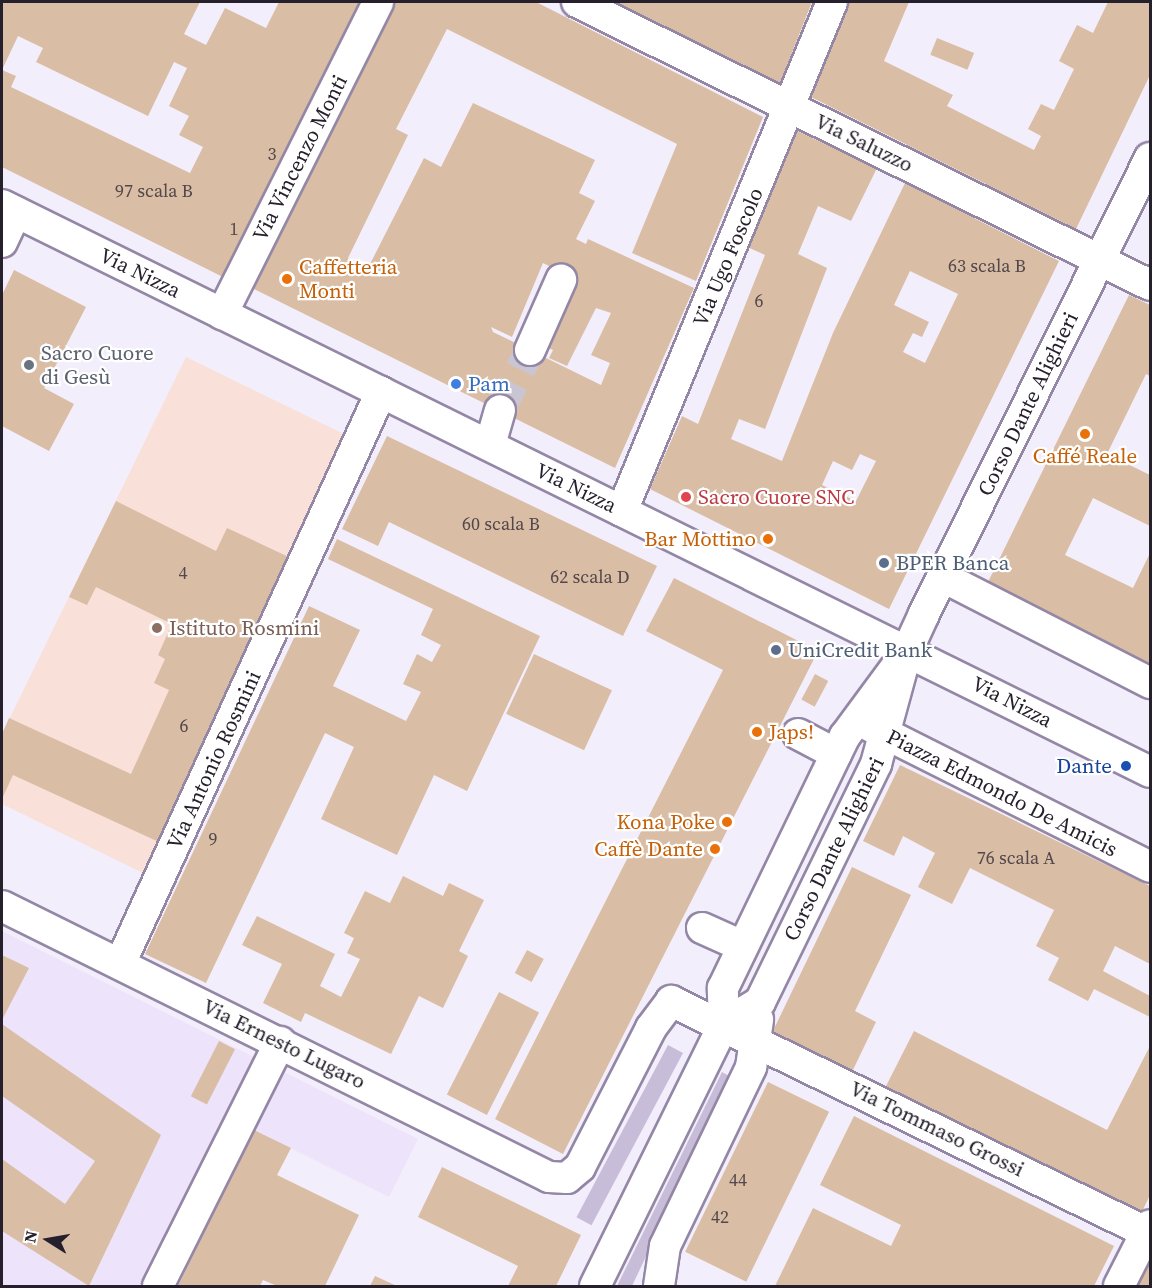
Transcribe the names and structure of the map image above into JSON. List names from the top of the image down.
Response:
{
  "streets": {
    "street": [
      "Via Saluzzo",
      "Via Vincenzo Monti",
      "Via Ugo Foscolo",
      "Via Nizza",
      "Corso Dante Alighieri",
      "Via Antonio Rosmini",
      "Piazza Edmondo De Amicis",
      "Via Ernesto Lugaro",
      "Via Tommaso Grossi"
    ]
  },
  "crossings": [
    ["Via Saluzzo", "Via Ugo Foscolo"],
    ["Via Saluzzo", "Corso Dante Alighieri"],
    ["Via Vincenzo Monti", "Via Nizza"],
    ["Via Ugo Foscolo", "Via Nizza"],
    ["Via Nizza", "Corso Dante Alighieri"],
    ["Via Nizza", "Via Antonio Rosmini"],
    ["Corso Dante Alighieri", "Piazza Edmondo De Amicis"],
    ["Corso Dante Alighieri", "Via Ernesto Lugaro"],
    ["Corso Dante Alighieri", "Via Tommaso Grossi"],
    ["Via Antonio Rosmini", "Via Ernesto Lugaro"],
    ["Via Ernesto Lugaro", "Via Tommaso Grossi"]
  ],
  "places": [
    "Caffetteria Monti",
    "Sacro Cuore di Gesù",
    "Pam",
    "Caffé Reale",
    "Sacro Cuore SNC",
    "Bar Mottino",
    "BPER Banca",
    "Istituto Rosmini",
    "UniCredit Bank",
    "Japs!",
    "Dante",
    "Kona Poke",
    "Caffè Dante"
  ],
  "house_numbers": [
    "3",
    "97 scala B",
    "1",
    "63 scala B",
    "6",
    "60 scala B",
    "4",
    "62 scala D",
    "6",
    "9",
    "76 scala A",
    "44",
    "42"
  ],
  "north": "left"
}
